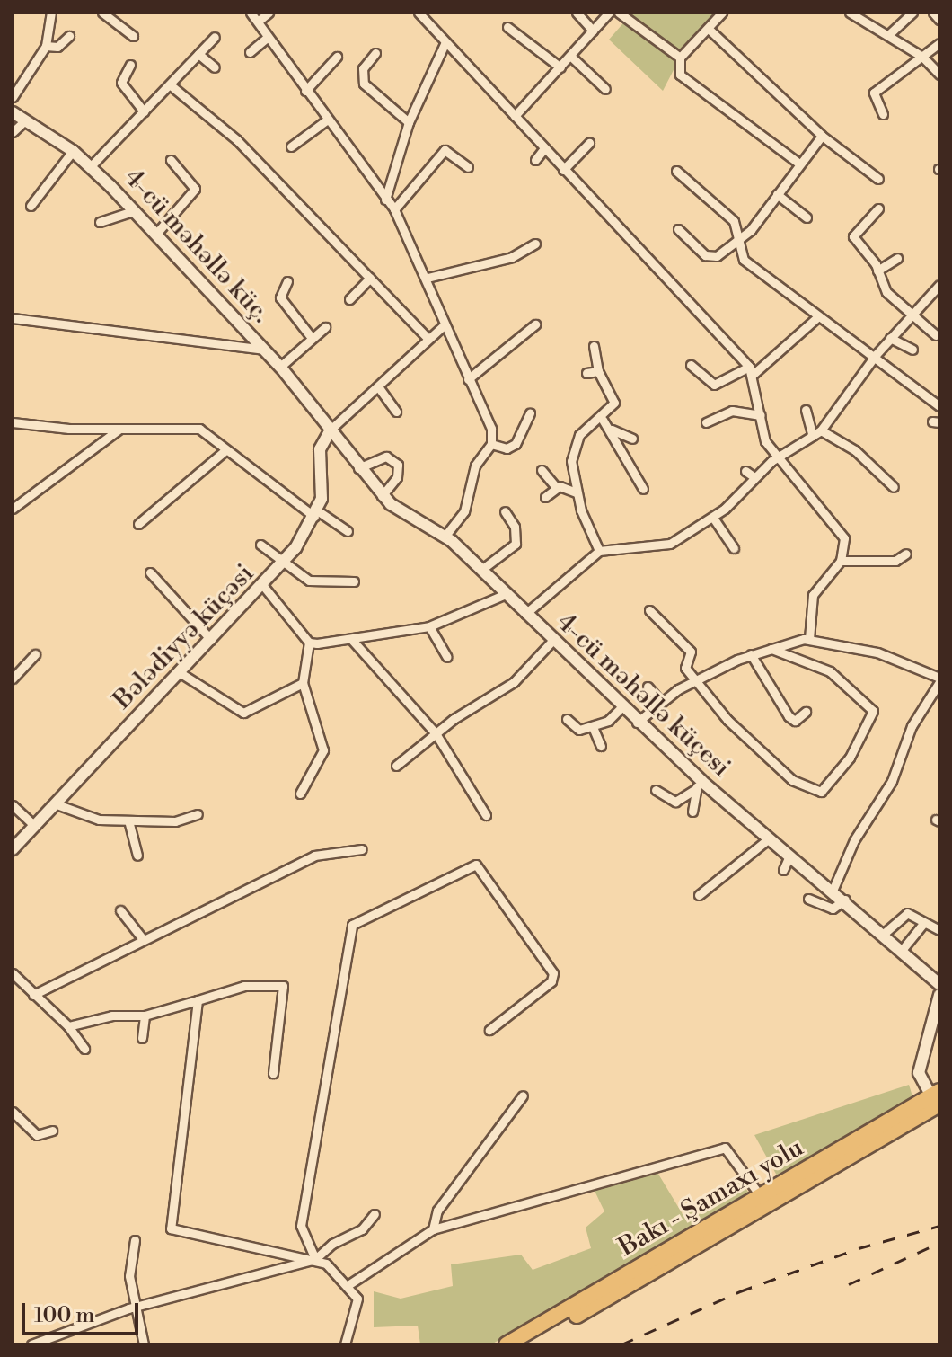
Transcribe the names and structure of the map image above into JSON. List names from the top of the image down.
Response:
{
  "streets": {
    "highway": ["Bakı - Şamaxı yolu"],
    "street": ["4-cü məhəllə küç.", "Bələdiyyə küçəsi", "4-cü məhəllə küçesi"]
  },
  "crossings": [
    ["4-cü məhəllə küç.", "Bələdiyyə küçəsi"],
    ["4-cü məhəllə küç.", "4-cü məhəllə küçesi"],
    ["Bələdiyyə küçəsi", "4-cü məhəllə küçesi"]
  ],
  "scale_bar": "100 m"
}
